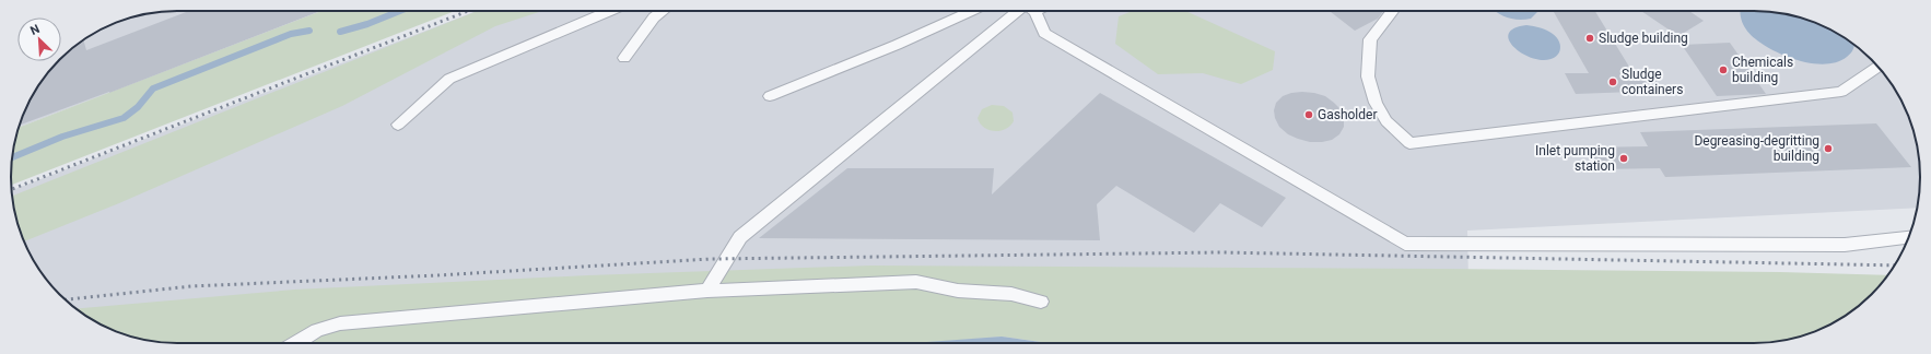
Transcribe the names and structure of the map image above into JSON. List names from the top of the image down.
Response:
{
  "places": [
    "Sludge building",
    "Chemicals building",
    "Sludge containers",
    "Gasholder",
    "Degreasing-degritting building",
    "Inlet pumping station"
  ],
  "north": "top left"
}
